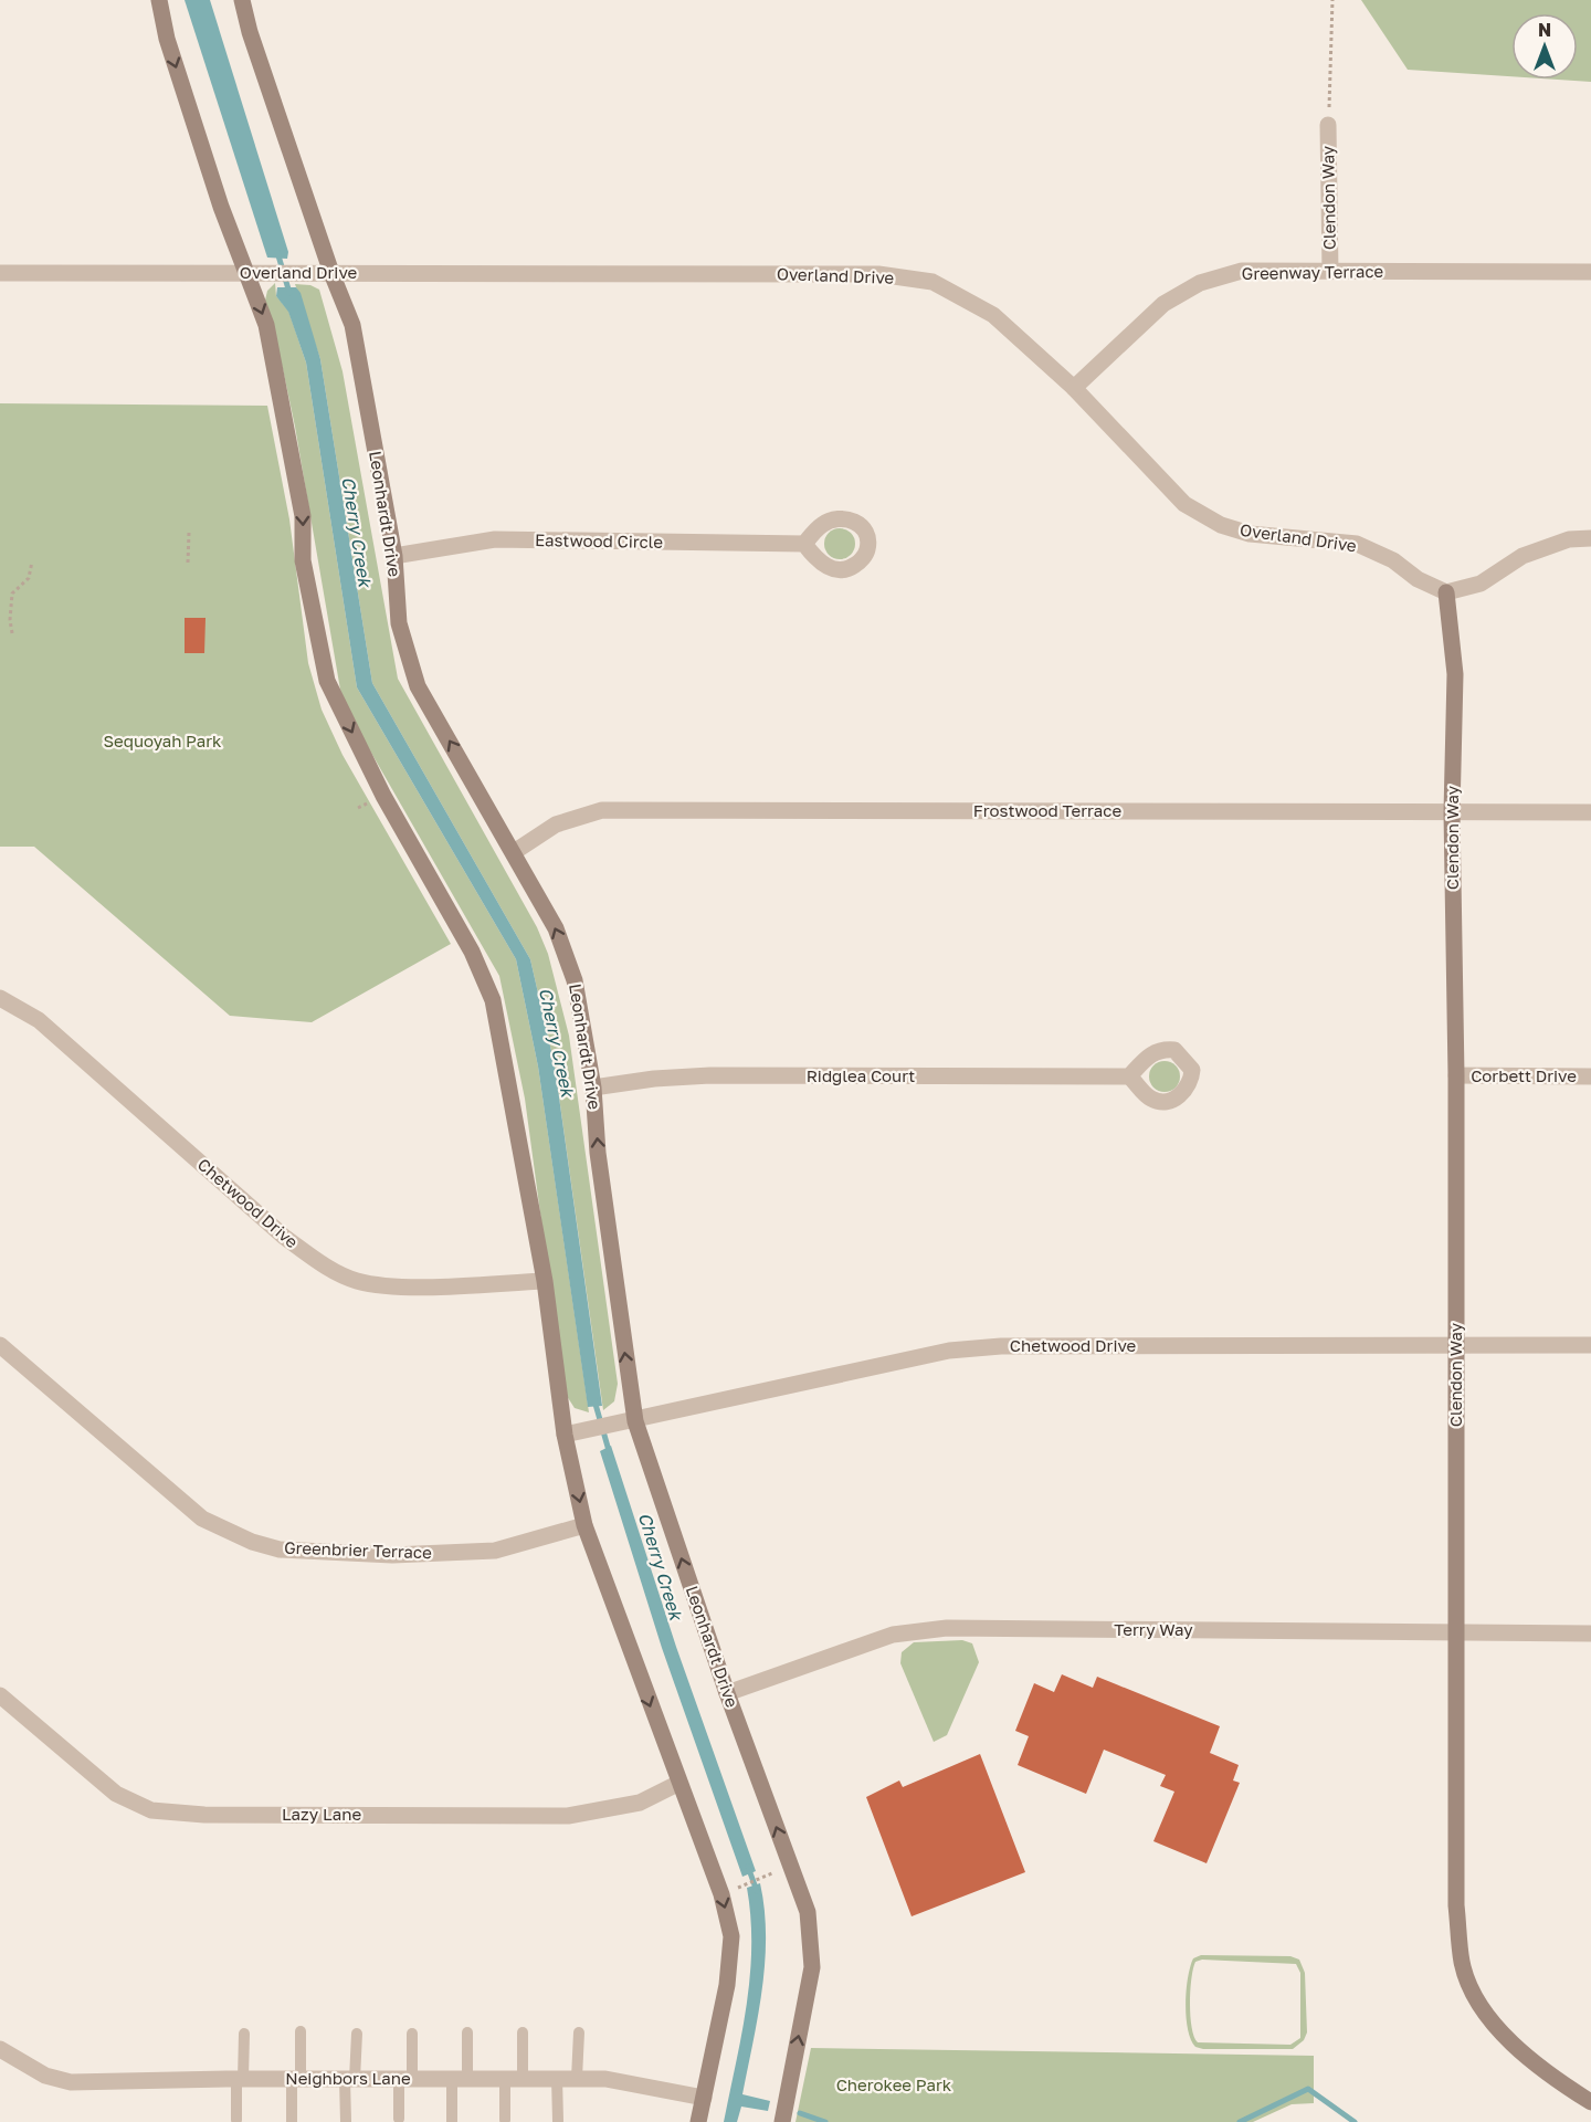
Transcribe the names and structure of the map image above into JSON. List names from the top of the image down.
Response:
{
  "streets": {
    "street": [
      "Clendon Way",
      "Overland Drive",
      "Greenway Terrace",
      "Leonhardt Drive",
      "Eastwood Circle",
      "Frostwood Terrace",
      "Ridglea Court",
      "Corbett Drive",
      "Chetwood Drive",
      "Greenbrier Terrace",
      "Terry Way",
      "Lazy Lane",
      "Neighbors Lane"
    ]
  },
  "crossings": [
    ["Clendon Way", "Overland Drive"],
    ["Clendon Way", "Greenway Terrace"],
    ["Clendon Way", "Frostwood Terrace"],
    ["Clendon Way", "Corbett Drive"],
    ["Clendon Way", "Chetwood Drive"],
    ["Clendon Way", "Terry Way"],
    ["Overland Drive", "Greenway Terrace"],
    ["Overland Drive", "Leonhardt Drive"],
    ["Leonhardt Drive", "Eastwood Circle"],
    ["Leonhardt Drive", "Frostwood Terrace"],
    ["Leonhardt Drive", "Ridglea Court"],
    ["Leonhardt Drive", "Chetwood Drive"],
    ["Leonhardt Drive", "Terry Way"]
  ],
  "water": ["Cherry Creek"],
  "parks": ["Sequoyah Park", "Cherokee Park"],
  "north": "top"
}
